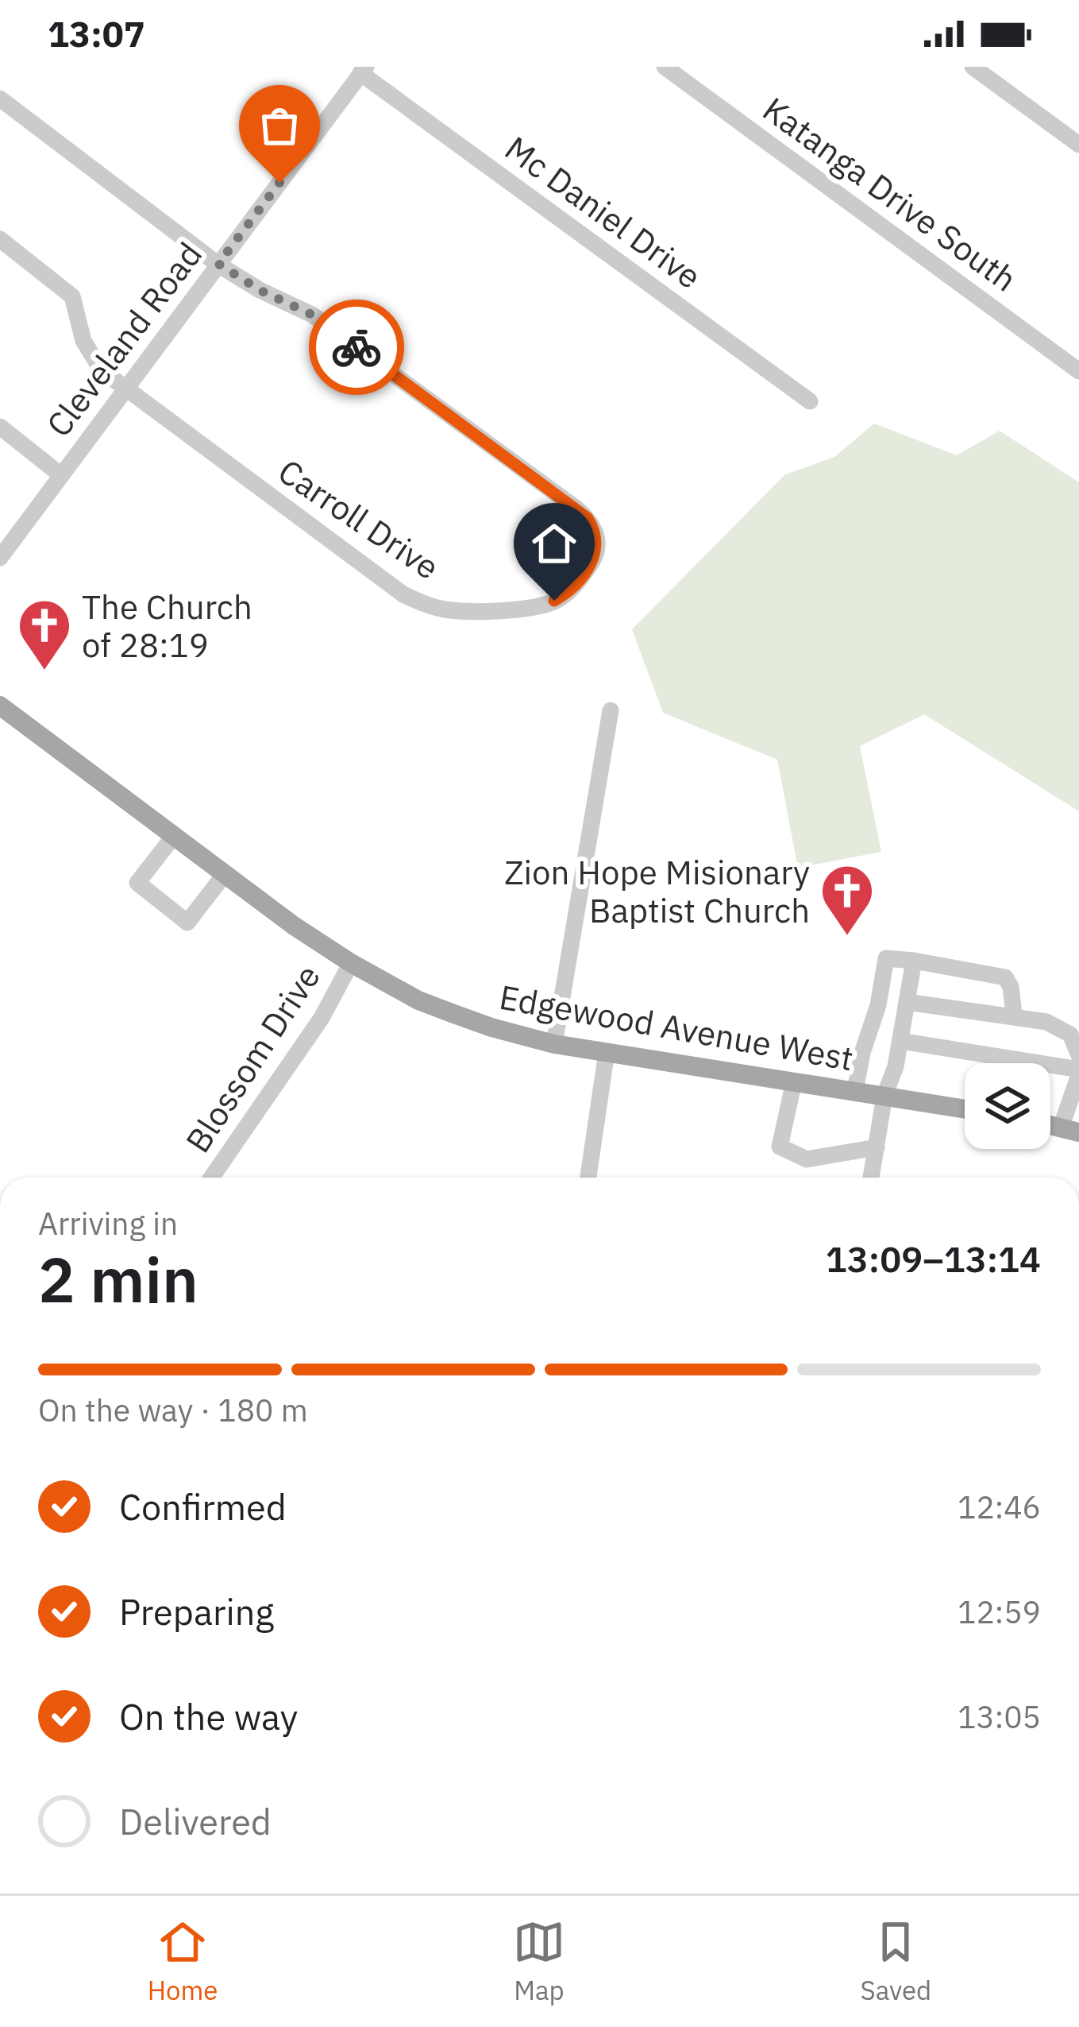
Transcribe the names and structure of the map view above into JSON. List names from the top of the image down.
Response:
{
  "streets": {
    "main road": ["Edgewood Avenue West"],
    "street": [
      "Katanga Drive South",
      "Mc Daniel Drive",
      "Cleveland Road",
      "Carroll Drive",
      "Blossom Drive"
    ]
  },
  "crossings": [
    ["Mc Daniel Drive", "Cleveland Road"],
    ["Cleveland Road", "Carroll Drive"],
    ["Edgewood Avenue West", "Blossom Drive"]
  ],
  "places": {
    "church": ["The Church of 28:19", "Zion Hope Misionary Baptist Church"]
  },
  "page": {
    "status": "13:07",
    "heading": ["2 min", "Arriving in", "13:09–13:14"],
    "bar": "On the way · 180 m",
    "list": [
      ["Confirmed", "12:46"],
      ["Preparing", "12:59"],
      ["On the way", "13:05"],
      "Delivered"
    ],
    "tabs": ["Home", "Map", "Saved"]
  }
}
